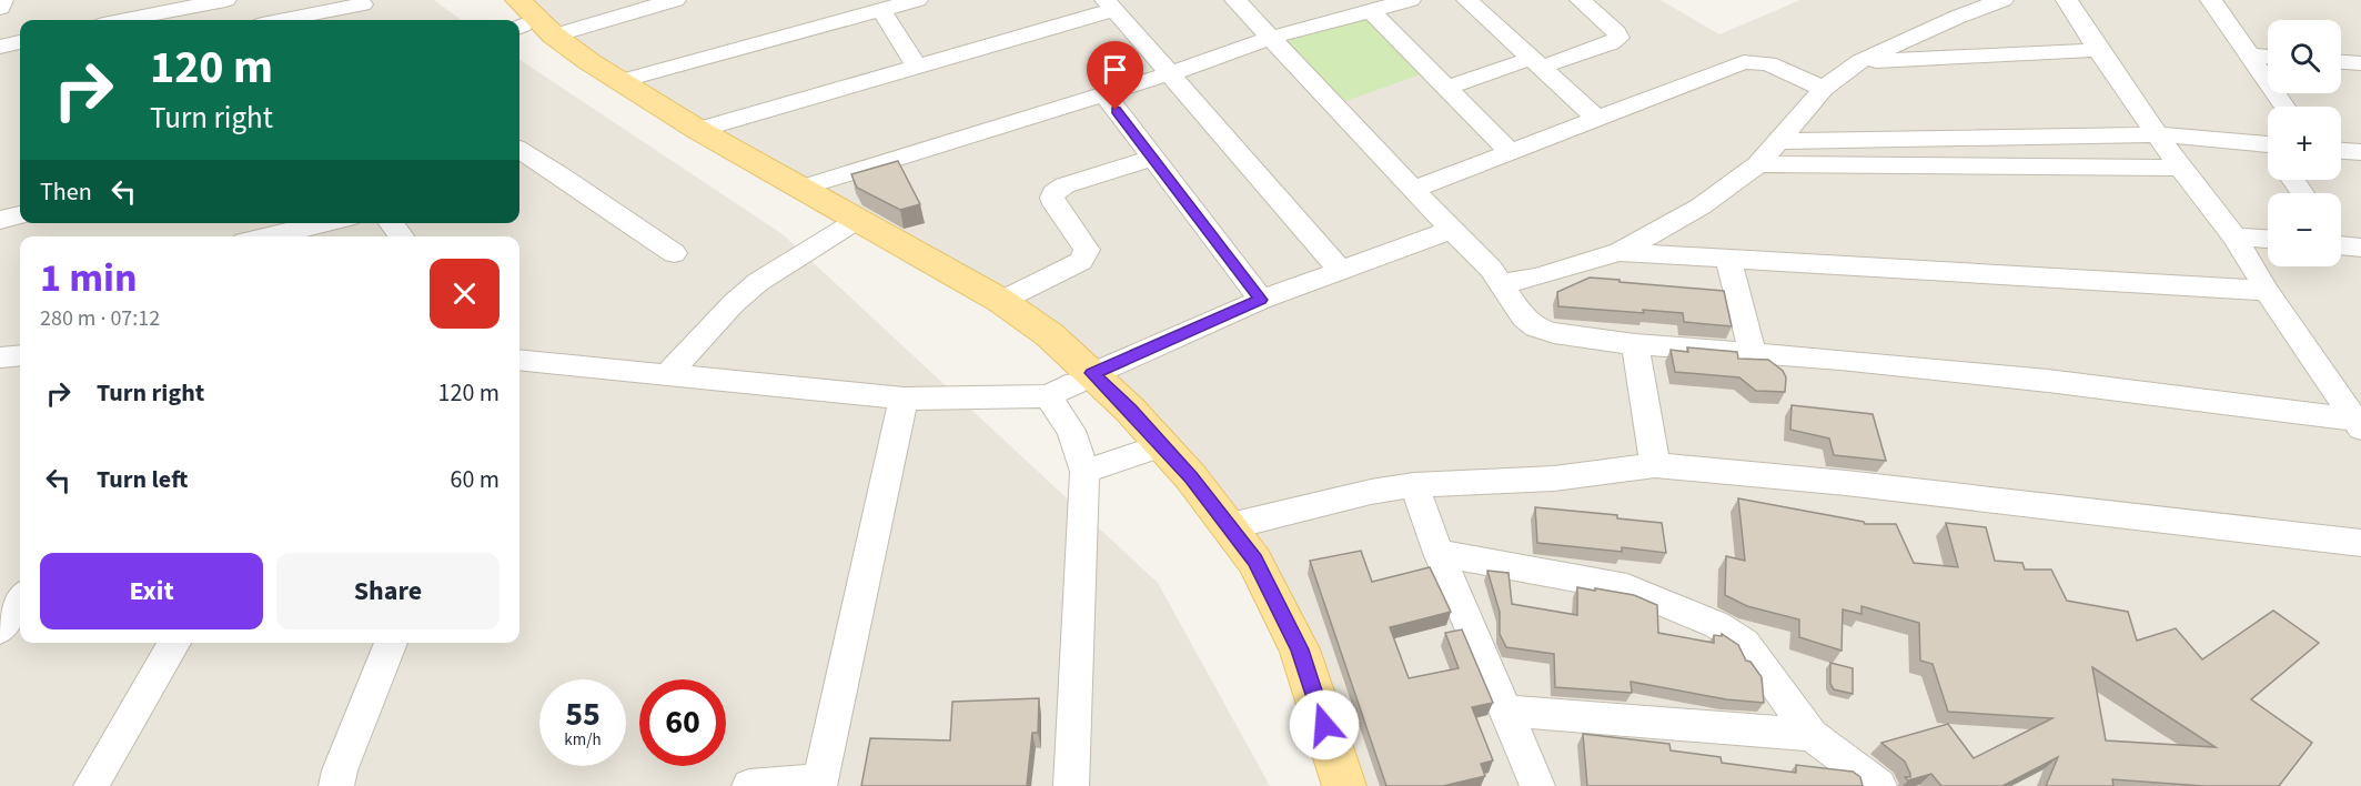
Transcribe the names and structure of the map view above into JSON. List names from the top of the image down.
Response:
{
  "page": {
    "map_buttons": ["+", "−"],
    "turn": ["120 m", "Turn right"],
    "then": "Then",
    "heading": ["1 min", "280 m · 07:12"],
    "list": [
      {
        "name": "Turn right",
        "value": "120 m"
      },
      {
        "name": "Turn left",
        "value": "60 m"
      }
    ],
    "buttons": ["Exit", "Share"],
    "speed": "55 km/h",
    "limit": "60"
  }
}
